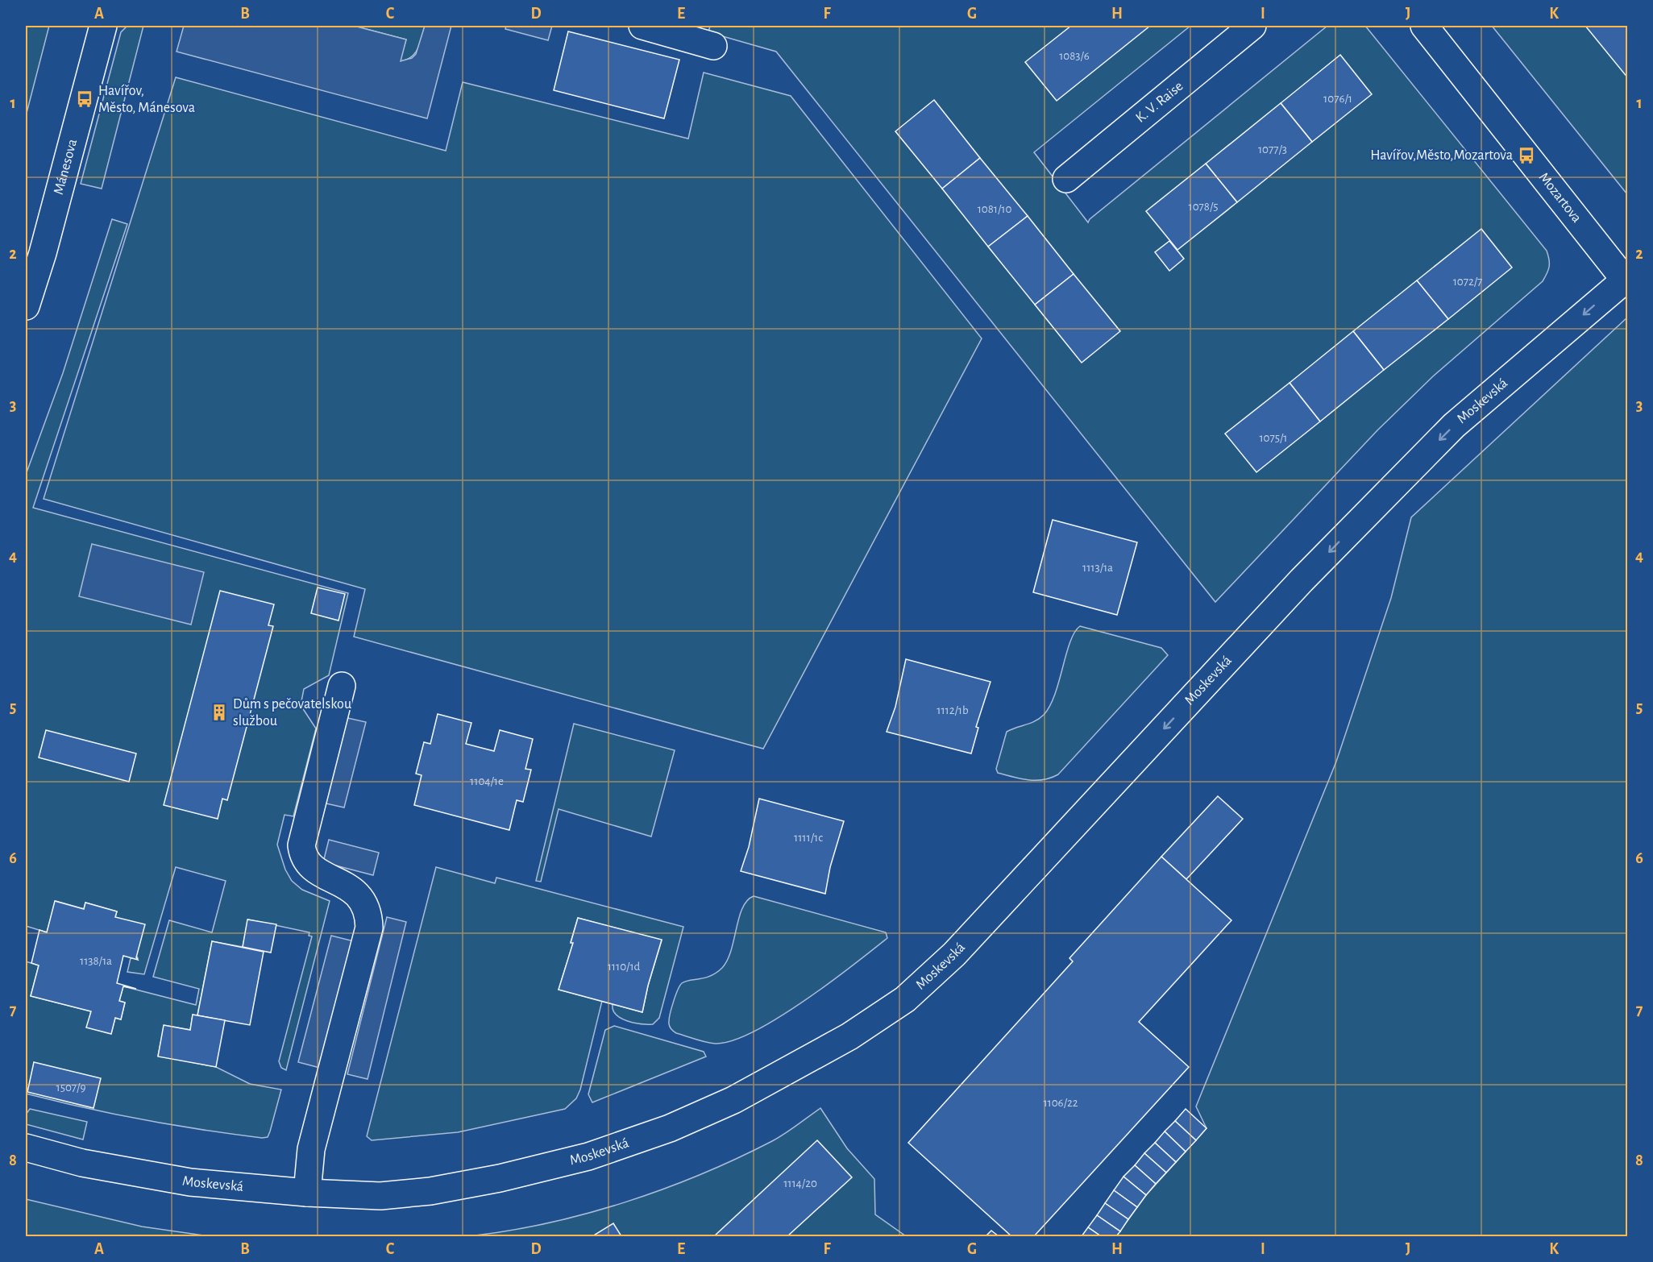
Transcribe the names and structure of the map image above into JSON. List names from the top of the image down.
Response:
{
  "streets": {
    "street": [
      "K. V. Raise",
      "Mánesova",
      "Mozartova",
      "Moskevská"
    ]
  },
  "crossings": [
    ["Mozartova", "Moskevská"]
  ],
  "one_way": ["Moskevská"],
  "places": {
    "bus stop": ["Havířov, Město, Mánesova", "Havířov,Město,Mozartova"],
    "building": ["Dům s pečovatelskou službou"]
  },
  "house_numbers": [
    "1083/6",
    "1076/1",
    "1077/3",
    "1078/5",
    "1081/10",
    "1072/7",
    "1075/1",
    "1113/1a",
    "1112/1b",
    "1104/1e",
    "1111/1c",
    "1138/1a",
    "1110/1d",
    "1507/9",
    "1106/22",
    "1114/20"
  ],
  "grid": {
    "columns": [
      "A",
      "B",
      "C",
      "D",
      "E",
      "F",
      "G",
      "H",
      "I",
      "J",
      "K"
    ],
    "rows": [
      "1",
      "2",
      "3",
      "4",
      "5",
      "6",
      "7",
      "8"
    ]
  }
}
